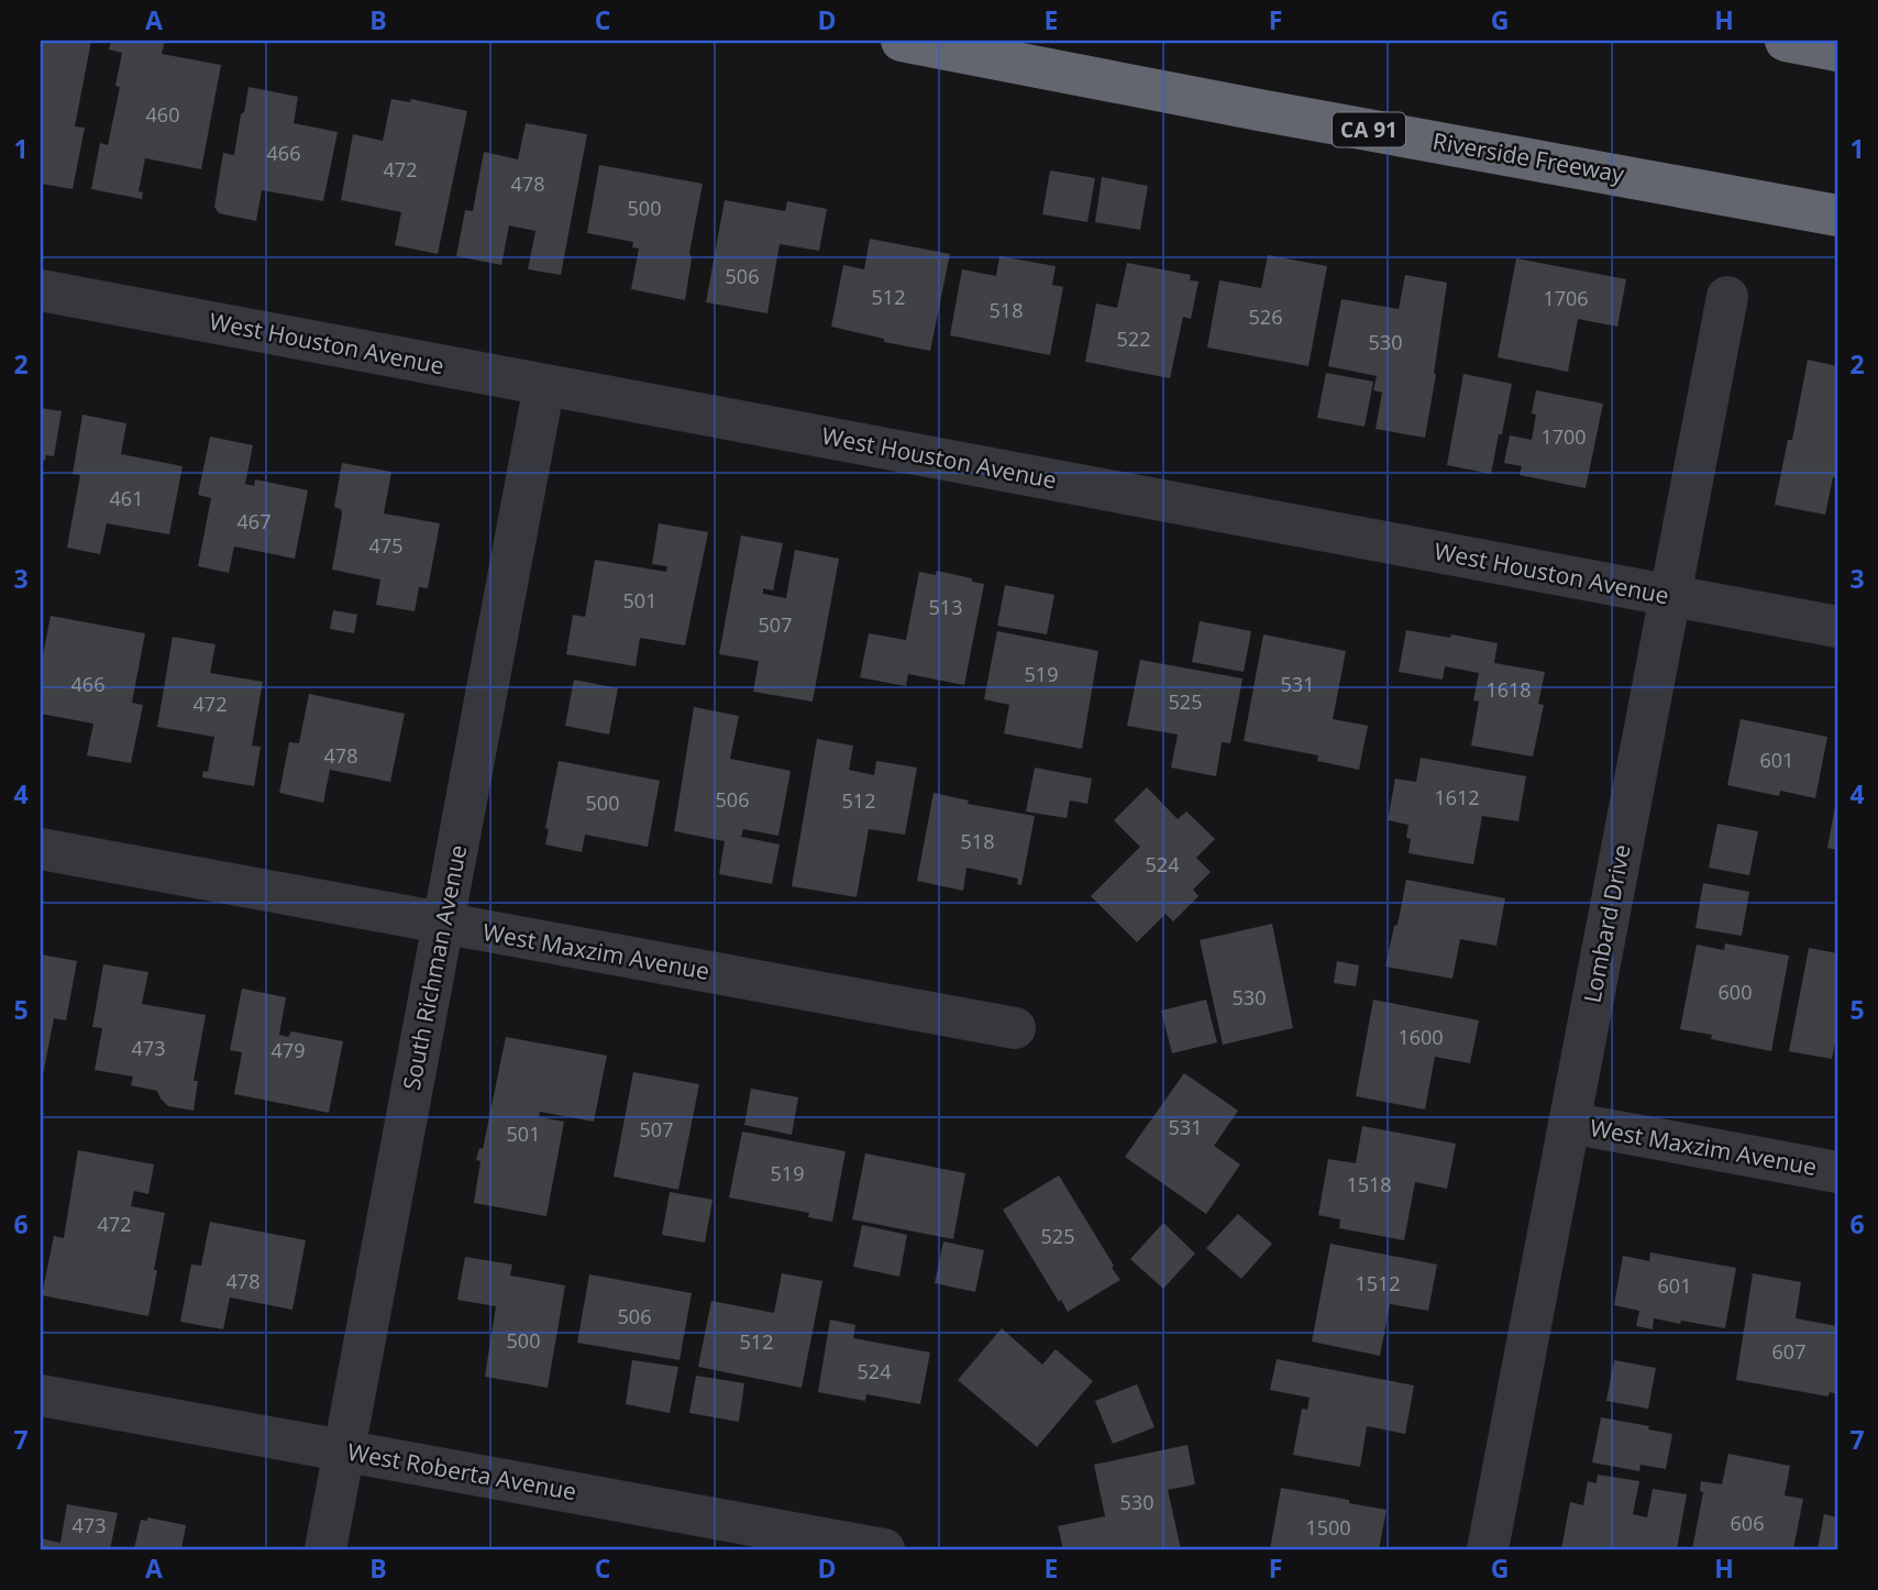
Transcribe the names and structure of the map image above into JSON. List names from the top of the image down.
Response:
{
  "streets": {
    "highway": ["CA 91", "Riverside Freeway"],
    "street": [
      "West Houston Avenue",
      "Lombard Drive",
      "West Maxzim Avenue",
      "South Richman Avenue",
      "West Roberta Avenue"
    ]
  },
  "crossings": [
    ["West Houston Avenue", "Lombard Drive"],
    ["West Houston Avenue", "South Richman Avenue"],
    ["Lombard Drive", "West Maxzim Avenue"],
    ["West Maxzim Avenue", "South Richman Avenue"],
    ["South Richman Avenue", "West Roberta Avenue"]
  ],
  "house_numbers": [
    "460",
    "466",
    "472",
    "478",
    "500",
    "506",
    "512",
    "1706",
    "518",
    "526",
    "522",
    "530",
    "1700",
    "461",
    "467",
    "475",
    "501",
    "513",
    "507",
    "519",
    "466",
    "531",
    "1618",
    "525",
    "472",
    "478",
    "601",
    "1612",
    "506",
    "512",
    "500",
    "518",
    "524",
    "600",
    "530",
    "1600",
    "473",
    "479",
    "531",
    "507",
    "501",
    "519",
    "1518",
    "472",
    "525",
    "478",
    "1512",
    "601",
    "506",
    "500",
    "512",
    "607",
    "524",
    "530",
    "606",
    "473",
    "1500"
  ],
  "grid": {
    "columns": [
      "A",
      "B",
      "C",
      "D",
      "E",
      "F",
      "G",
      "H"
    ],
    "rows": [
      "1",
      "2",
      "3",
      "4",
      "5",
      "6",
      "7"
    ]
  }
}
